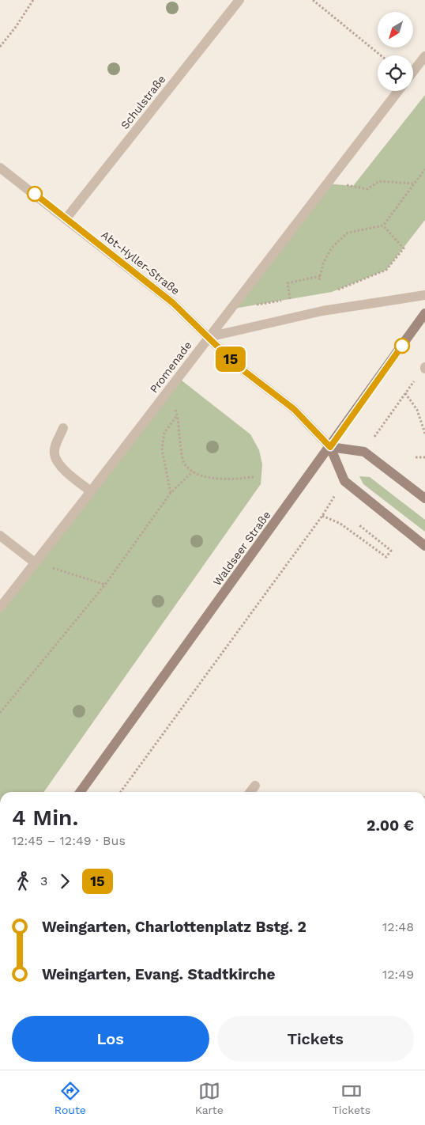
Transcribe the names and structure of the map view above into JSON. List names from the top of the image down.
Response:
{
  "streets": {
    "main road": ["Abt-Hyller-Straße", "Waldseer Straße"],
    "street": ["Schulstraße", "Promenade"]
  },
  "crossings": [
    ["Schulstraße", "Abt-Hyller-Straße"],
    ["Abt-Hyller-Straße", "Promenade"],
    ["Abt-Hyller-Straße", "Waldseer Straße"]
  ],
  "lines": ["bus line 15"],
  "north": "bottom left",
  "page": {
    "on_map": "15",
    "heading": ["4 Min.", "12:45 – 12:49 · Bus", "2.00 €"],
    "legs": ["3", "15"],
    "list": [
      {
        "name": "Weingarten, Charlottenplatz Bstg. 2",
        "value": "12:48"
      },
      {
        "name": "Weingarten, Evang. Stadtkirche",
        "value": "12:49"
      }
    ],
    "buttons": ["Los", "Tickets"],
    "tabs": ["Route", "Karte", "Tickets"]
  }
}
